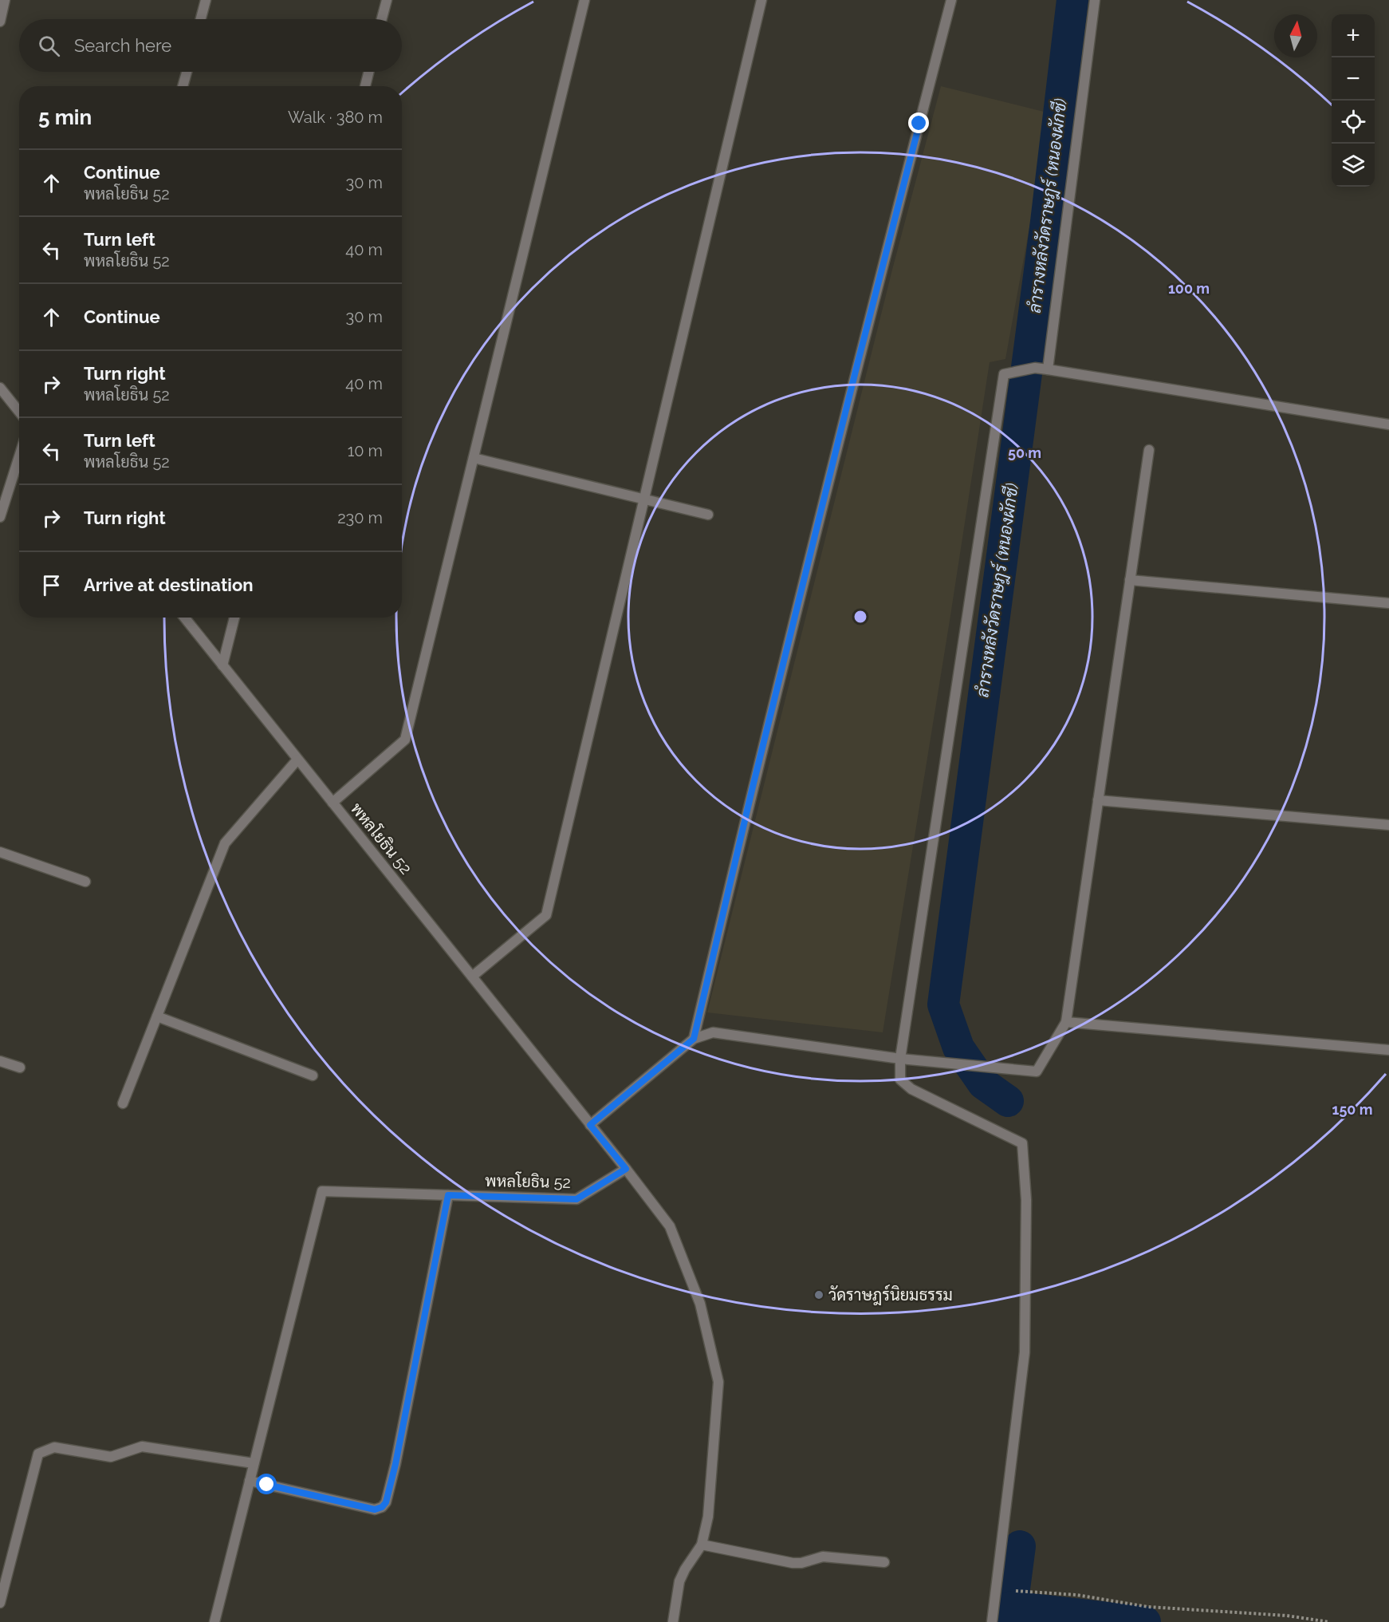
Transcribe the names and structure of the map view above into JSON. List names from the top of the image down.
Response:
{
  "streets": {
    "street": ["พหลโยธิน 52"]
  },
  "water": ["ลำรางหลังวัดราษฎร์ (หนองผักชี)"],
  "places": ["วัดราษฎร์นิยมธรรม"],
  "north": "top",
  "page": {
    "map_buttons": ["+", "−"],
    "search": "Search here",
    "heading": ["5 min", "Walk · 380 m"],
    "list": [
      ["Continue", "พหลโยธิน 52", "30 m"],
      ["Turn left", "พหลโยธิน 52", "40 m"],
      ["Continue", "30 m"],
      ["Turn right", "พหลโยธิน 52", "40 m"],
      ["Turn left", "พหลโยธิน 52", "10 m"],
      ["Turn right", "230 m"],
      "Arrive at destination"
    ]
  },
  "rings": ["100 m", "50 m", "150 m"]
}
